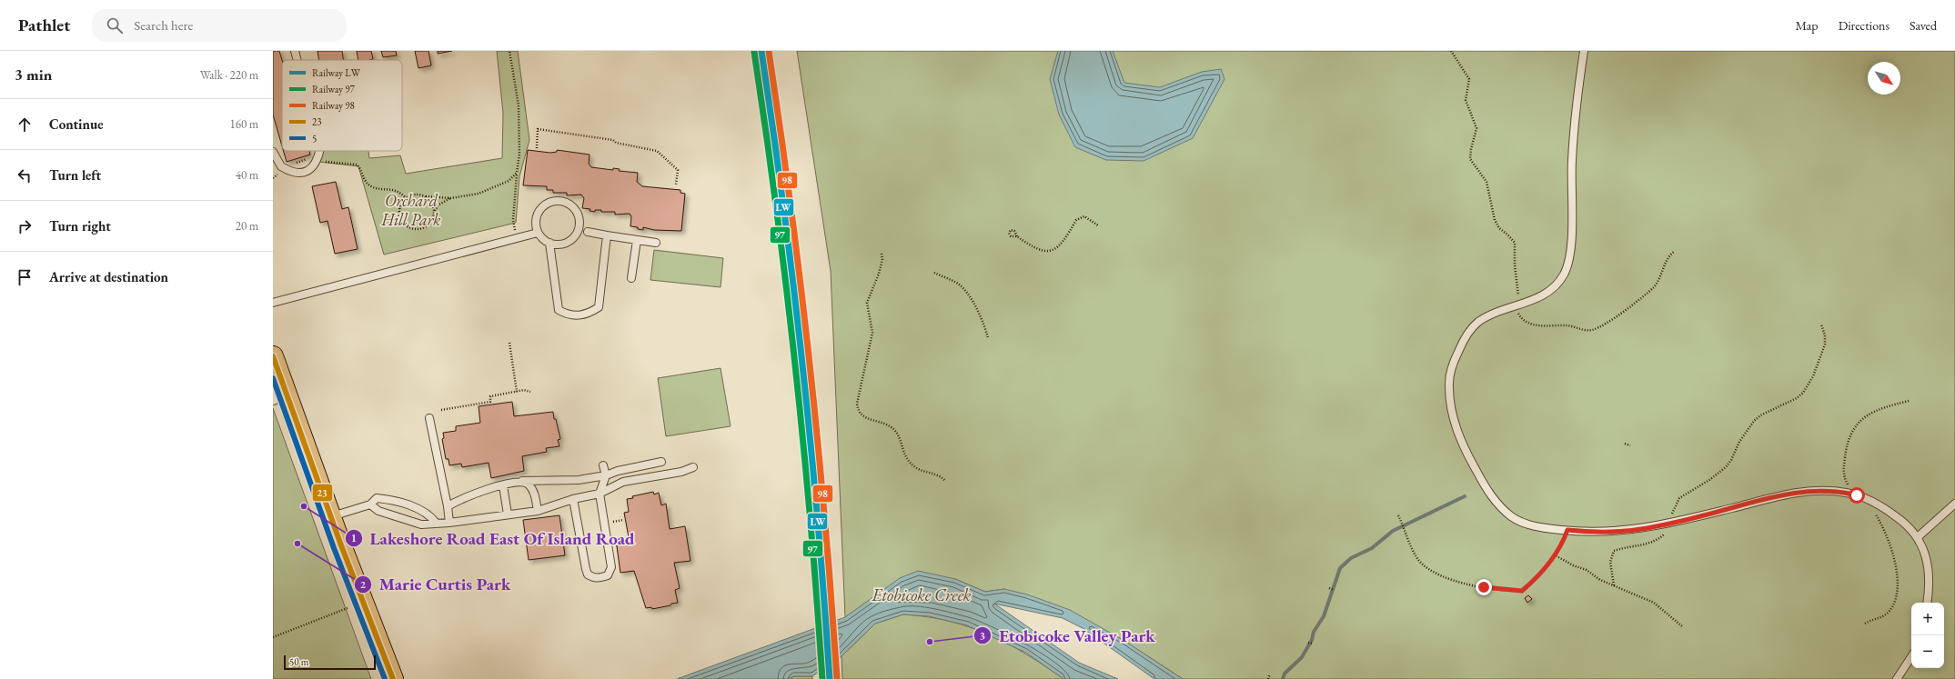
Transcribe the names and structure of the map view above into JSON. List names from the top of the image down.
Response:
{
  "water": ["Etobicoke Creek"],
  "parks": ["Orchard Hill Park"],
  "places": ["Lakeshore Road East Of Island Road", "Marie Curtis Park", "Etobicoke Valley Park"],
  "lines": [
    "rail line LW",
    "rail line 98",
    "rail line 97",
    "transit line 23",
    "transit line 5"
  ],
  "legend": [
    "Railway LW",
    "Railway 97",
    "Railway 98",
    "23",
    "5"
  ],
  "scale_bar": "50 m",
  "north": "bottom right",
  "page": {
    "header": "Pathlet",
    "search": "Search here",
    "nav": ["Map", "Directions", "Saved"],
    "heading": ["3 min", "Walk · 220 m"],
    "list": [
      ["Continue", "160 m"],
      ["Turn left", "40 m"],
      ["Turn right", "20 m"],
      "Arrive at destination"
    ],
    "map_buttons": ["+", "−"],
    "scale": "50 m"
  }
}
